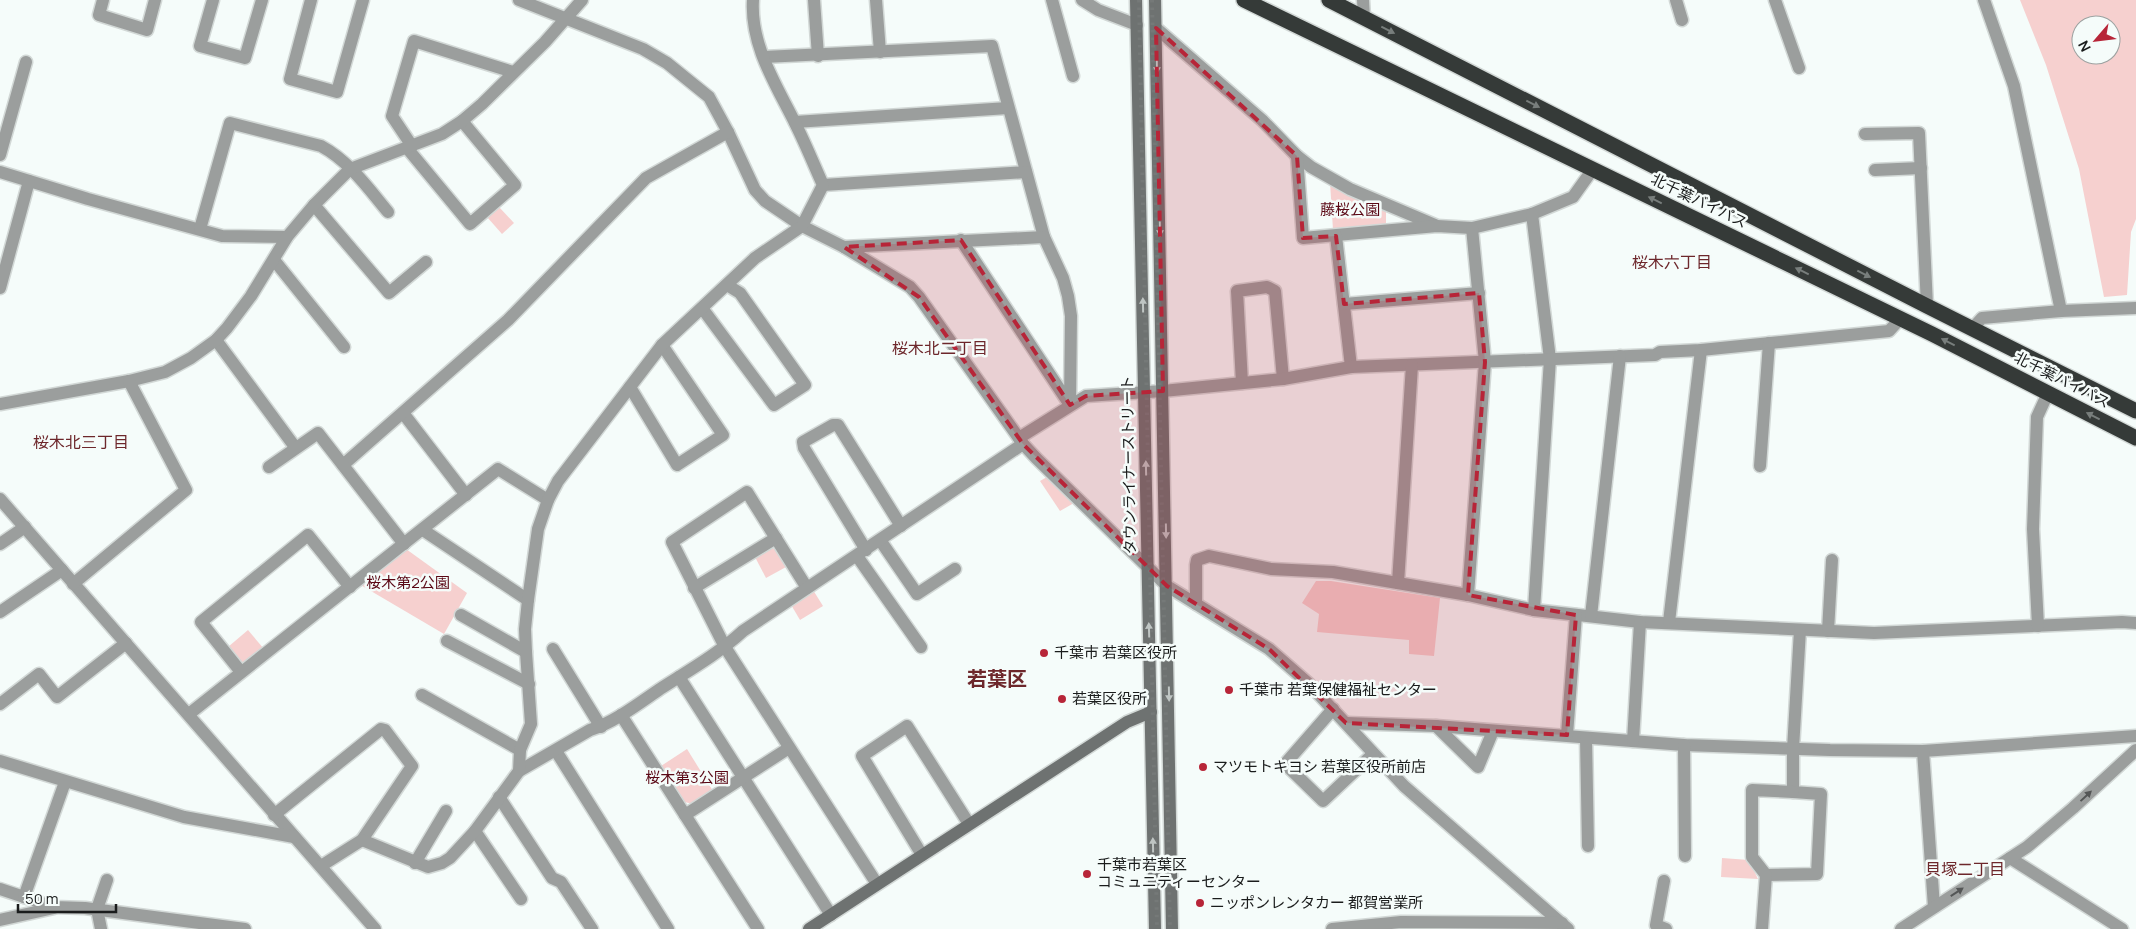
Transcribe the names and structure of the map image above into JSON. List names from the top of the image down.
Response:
{
  "streets": {
    "highway": ["北千葉バイパス"],
    "street": ["タウンライナーストリート"]
  },
  "districts": [
    "桜木六丁目",
    "桜木北二丁目",
    "桜木北三丁目",
    "若葉区",
    "貝塚二丁目"
  ],
  "parks": ["藤桜公園", "桜木第2公園", "桜木第3公園"],
  "places": [
    "千葉市 若葉区役所",
    "千葉市 若葉保健福祉センター",
    "若葉区役所",
    "マツモトキヨシ 若葉区役所前店",
    "千葉市若葉区 コミュニティーセンター",
    "ニッポンレンタカー 都賀営業所"
  ],
  "scale_bar": "50 m",
  "north": "bottom left"
}
